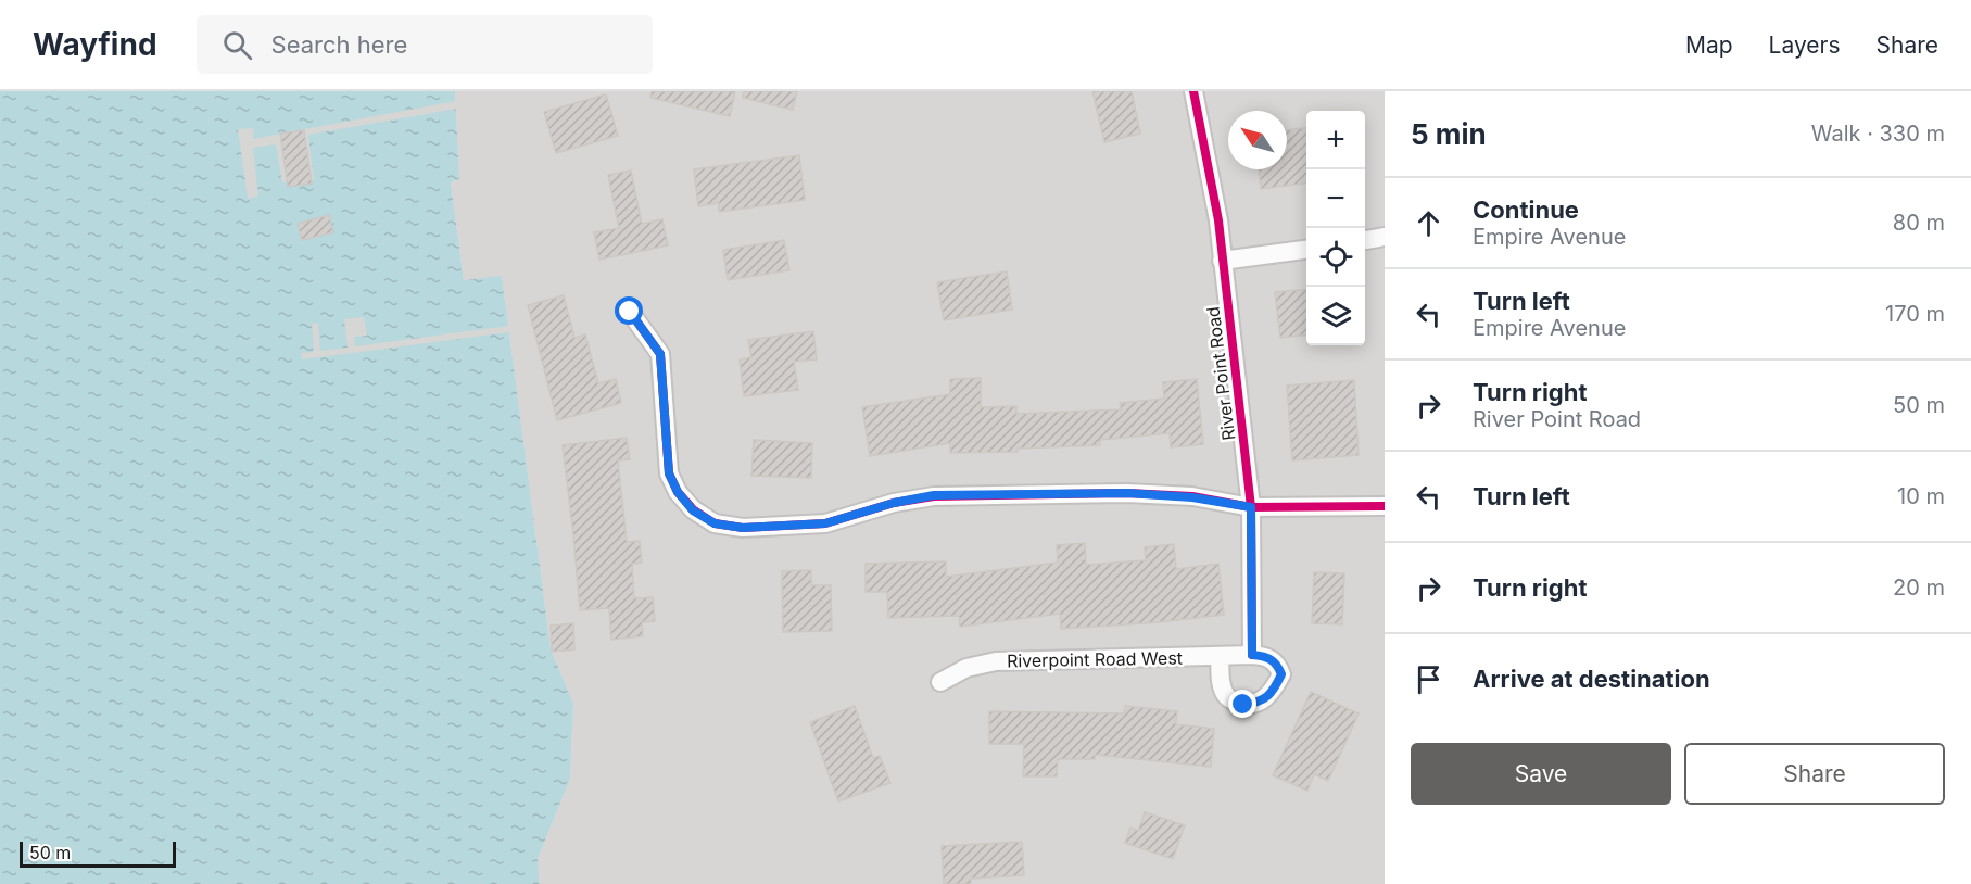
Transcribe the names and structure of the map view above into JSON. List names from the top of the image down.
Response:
{
  "streets": {
    "street": ["River Point Road", "Riverpoint Road West"]
  },
  "crossings": [
    ["River Point Road", "Riverpoint Road West"]
  ],
  "scale_bar": "50 m",
  "north": "top left",
  "page": {
    "header": "Wayfind",
    "search": "Search here",
    "nav": ["Map", "Layers", "Share"],
    "heading": ["5 min", "Walk · 330 m"],
    "map_buttons": ["+", "−"],
    "list": [
      ["Continue", "Empire Avenue", "80 m"],
      ["Turn left", "Empire Avenue", "170 m"],
      ["Turn right", "River Point Road", "50 m"],
      ["Turn left", "10 m"],
      ["Turn right", "20 m"],
      "Arrive at destination"
    ],
    "buttons": ["Save", "Share"],
    "scale": "50 m"
  }
}
